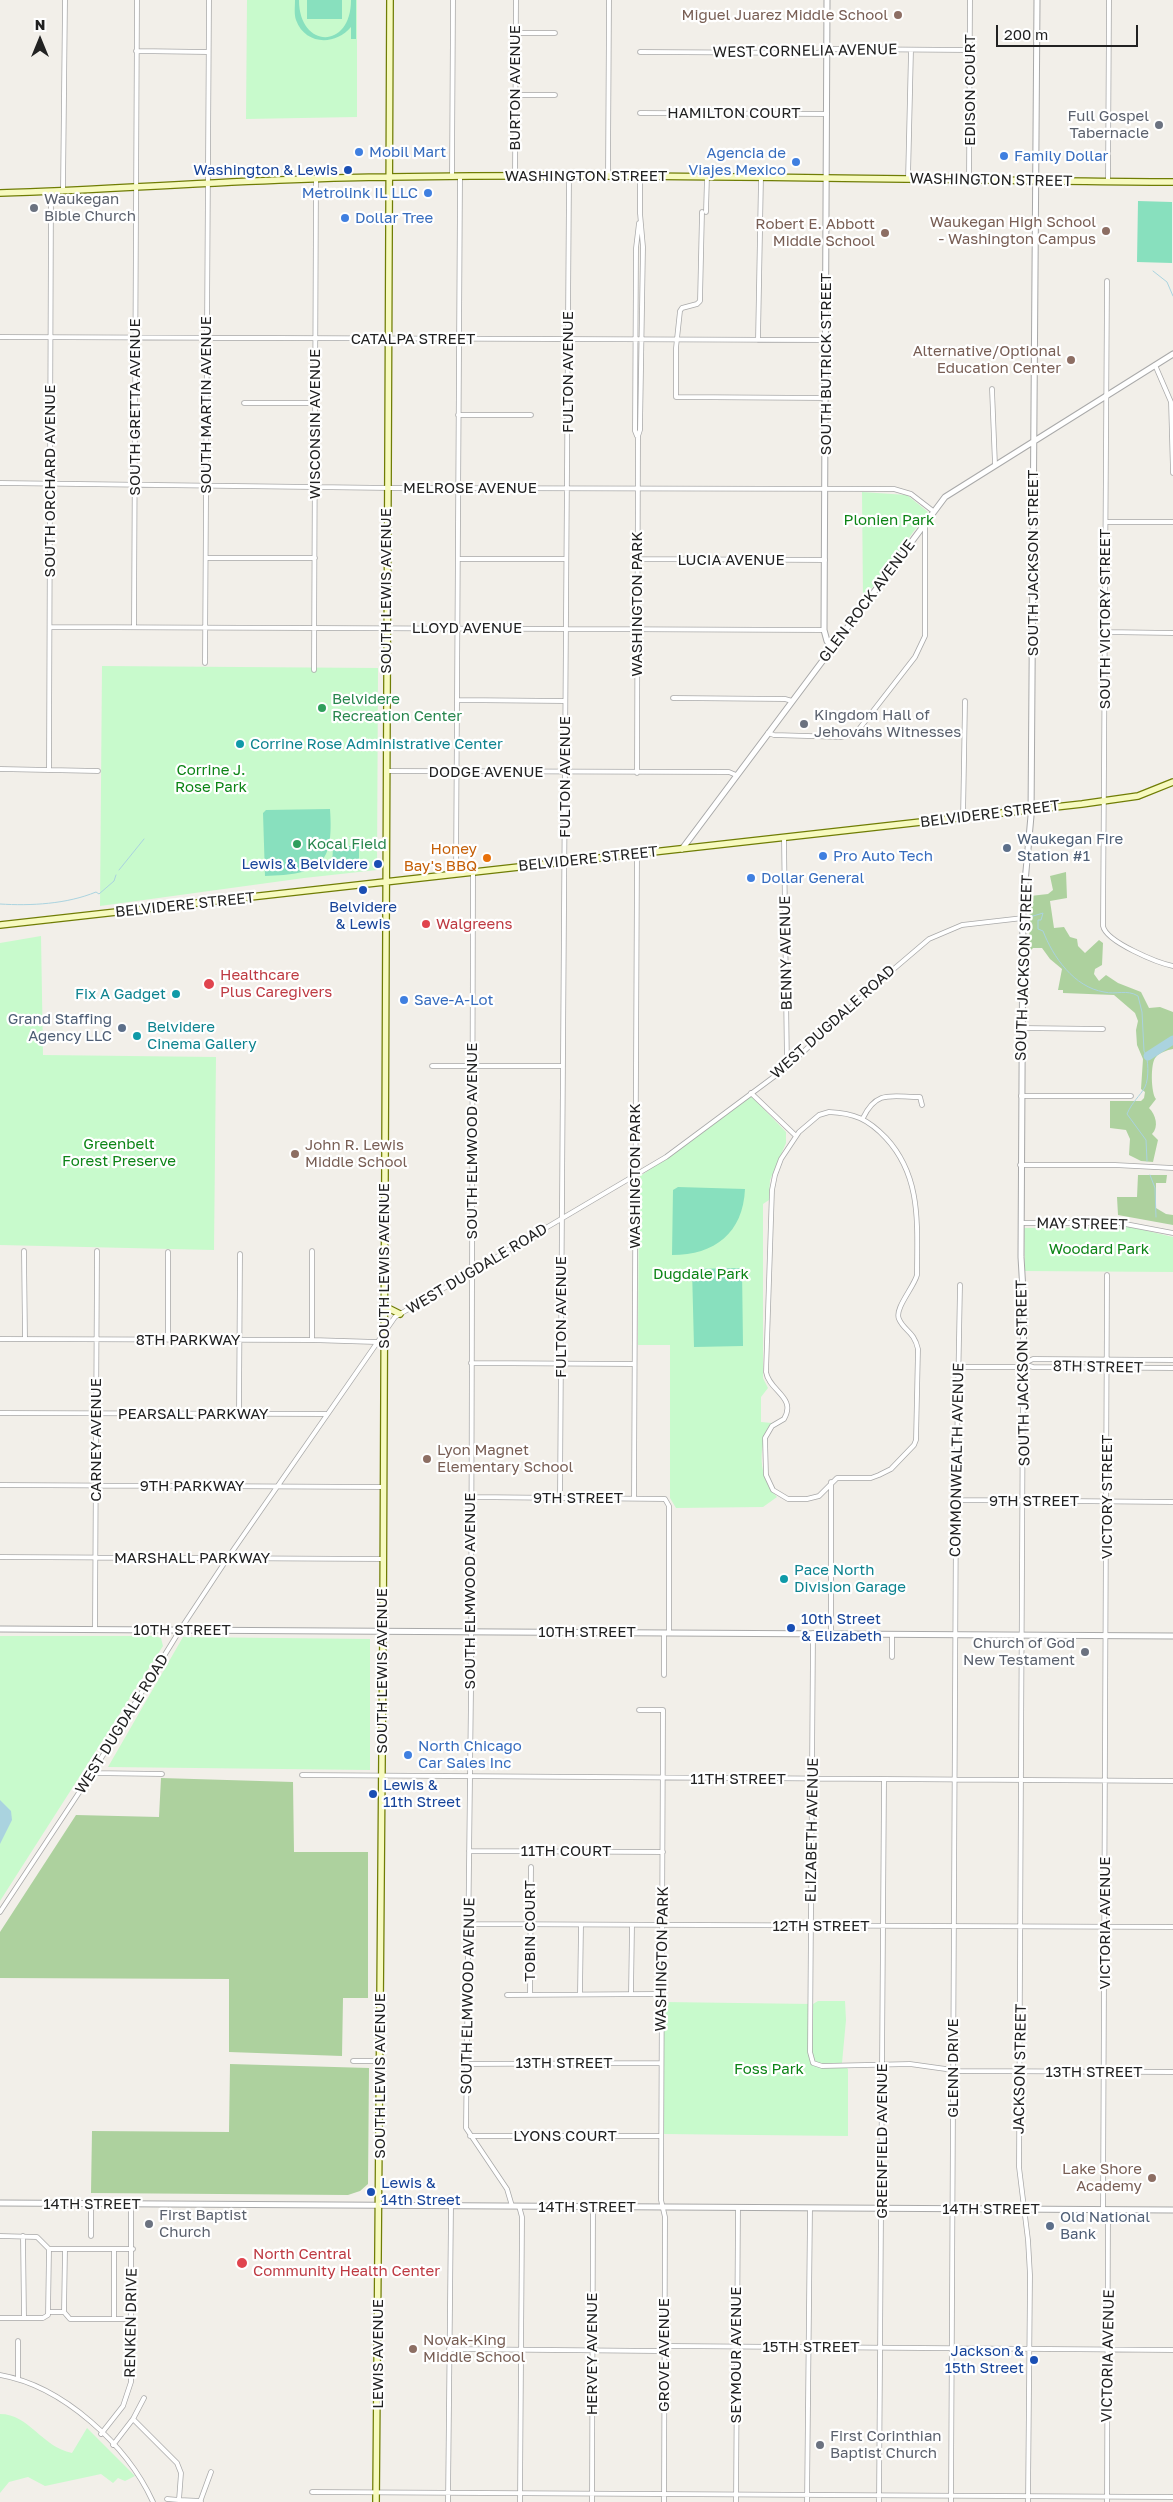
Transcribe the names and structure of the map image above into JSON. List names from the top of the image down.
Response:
{
  "streets": {
    "main road": [
      "WASHINGTON STREET",
      "SOUTH LEWIS AVENUE",
      "BELVIDERE STREET",
      "LEWIS AVENUE"
    ],
    "street": [
      "WEST CORNELIA AVENUE",
      "BURTON AVENUE",
      "EDISON COURT",
      "HAMILTON COURT",
      "CATALPA STREET",
      "SOUTH BUTRICK STREET",
      "FULTON AVENUE",
      "SOUTH MARTIN AVENUE",
      "SOUTH GRETTA AVENUE",
      "WISCONSIN AVENUE",
      "SOUTH ORCHARD AVENUE",
      "MELROSE AVENUE",
      "LUCIA AVENUE",
      "SOUTH JACKSON STREET",
      "GLEN ROCK AVENUE",
      "WASHINGTON PARK",
      "SOUTH VICTORY STREET",
      "LLOYD AVENUE",
      "DODGE AVENUE",
      "BENNY AVENUE",
      "WEST DUGDALE ROAD",
      "SOUTH ELMWOOD AVENUE",
      "MAY STREET",
      "8TH PARKWAY",
      "8TH STREET",
      "PEARSALL PARKWAY",
      "CARNEY AVENUE",
      "COMMONWEALTH AVENUE",
      "9TH PARKWAY",
      "VICTORY STREET",
      "9TH STREET",
      "MARSHALL PARKWAY",
      "10TH STREET",
      "11TH STREET",
      "ELIZABETH AVENUE",
      "11TH COURT",
      "VICTORIA AVENUE",
      "12TH STREET",
      "TOBIN COURT",
      "13TH STREET",
      "GLENN DRIVE",
      "JACKSON STREET",
      "LYONS COURT",
      "GREENFIELD AVENUE",
      "14TH STREET",
      "RENKEN DRIVE",
      "15TH STREET",
      "HERVEY AVENUE",
      "GROVE AVENUE",
      "SEYMOUR AVENUE"
    ]
  },
  "crossings": [
    ["WEST CORNELIA AVENUE", "EDISON COURT"],
    ["WEST CORNELIA AVENUE", "SOUTH BUTRICK STREET"],
    ["BURTON AVENUE", "WASHINGTON STREET"],
    ["EDISON COURT", "WASHINGTON STREET"],
    ["HAMILTON COURT", "SOUTH BUTRICK STREET"],
    ["WASHINGTON STREET", "SOUTH BUTRICK STREET"],
    ["WASHINGTON STREET", "FULTON AVENUE"],
    ["WASHINGTON STREET", "SOUTH MARTIN AVENUE"],
    ["WASHINGTON STREET", "SOUTH GRETTA AVENUE"],
    ["WASHINGTON STREET", "WISCONSIN AVENUE"],
    ["WASHINGTON STREET", "SOUTH ORCHARD AVENUE"],
    ["WASHINGTON STREET", "SOUTH JACKSON STREET"],
    ["WASHINGTON STREET", "SOUTH LEWIS AVENUE"],
    ["WASHINGTON STREET", "WASHINGTON PARK"],
    ["CATALPA STREET", "SOUTH BUTRICK STREET"],
    ["CATALPA STREET", "FULTON AVENUE"],
    ["CATALPA STREET", "SOUTH MARTIN AVENUE"],
    ["CATALPA STREET", "SOUTH GRETTA AVENUE"],
    ["CATALPA STREET", "WISCONSIN AVENUE"],
    ["CATALPA STREET", "SOUTH ORCHARD AVENUE"],
    ["CATALPA STREET", "SOUTH LEWIS AVENUE"],
    ["CATALPA STREET", "WASHINGTON PARK"],
    ["SOUTH BUTRICK STREET", "MELROSE AVENUE"],
    ["SOUTH BUTRICK STREET", "LUCIA AVENUE"],
    ["SOUTH BUTRICK STREET", "LLOYD AVENUE"],
    ["FULTON AVENUE", "MELROSE AVENUE"],
    ["FULTON AVENUE", "LLOYD AVENUE"],
    ["FULTON AVENUE", "DODGE AVENUE"],
    ["FULTON AVENUE", "BELVIDERE STREET"],
    ["FULTON AVENUE", "WEST DUGDALE ROAD"],
    ["FULTON AVENUE", "9TH STREET"],
    ["SOUTH MARTIN AVENUE", "MELROSE AVENUE"],
    ["SOUTH MARTIN AVENUE", "LLOYD AVENUE"],
    ["SOUTH GRETTA AVENUE", "MELROSE AVENUE"],
    ["SOUTH GRETTA AVENUE", "LLOYD AVENUE"],
    ["WISCONSIN AVENUE", "MELROSE AVENUE"],
    ["WISCONSIN AVENUE", "LLOYD AVENUE"],
    ["SOUTH ORCHARD AVENUE", "MELROSE AVENUE"],
    ["SOUTH ORCHARD AVENUE", "LLOYD AVENUE"],
    ["MELROSE AVENUE", "SOUTH LEWIS AVENUE"],
    ["MELROSE AVENUE", "GLEN ROCK AVENUE"],
    ["MELROSE AVENUE", "WASHINGTON PARK"],
    ["LUCIA AVENUE", "WASHINGTON PARK"],
    ["SOUTH JACKSON STREET", "GLEN ROCK AVENUE"],
    ["SOUTH JACKSON STREET", "BELVIDERE STREET"],
    ["SOUTH JACKSON STREET", "WEST DUGDALE ROAD"],
    ["SOUTH JACKSON STREET", "MAY STREET"],
    ["SOUTH JACKSON STREET", "8TH STREET"],
    ["SOUTH JACKSON STREET", "9TH STREET"],
    ["SOUTH JACKSON STREET", "10TH STREET"],
    ["SOUTH JACKSON STREET", "JACKSON STREET"],
    ["SOUTH LEWIS AVENUE", "LLOYD AVENUE"],
    ["SOUTH LEWIS AVENUE", "DODGE AVENUE"],
    ["SOUTH LEWIS AVENUE", "BELVIDERE STREET"],
    ["SOUTH LEWIS AVENUE", "WEST DUGDALE ROAD"],
    ["SOUTH LEWIS AVENUE", "9TH PARKWAY"],
    ["SOUTH LEWIS AVENUE", "MARSHALL PARKWAY"],
    ["SOUTH LEWIS AVENUE", "10TH STREET"],
    ["SOUTH LEWIS AVENUE", "11TH STREET"],
    ["SOUTH LEWIS AVENUE", "14TH STREET"],
    ["SOUTH LEWIS AVENUE", "LEWIS AVENUE"],
    ["GLEN ROCK AVENUE", "SOUTH VICTORY STREET"],
    ["GLEN ROCK AVENUE", "DODGE AVENUE"],
    ["GLEN ROCK AVENUE", "BELVIDERE STREET"],
    ["WASHINGTON PARK", "LLOYD AVENUE"],
    ["WASHINGTON PARK", "DODGE AVENUE"],
    ["WASHINGTON PARK", "BELVIDERE STREET"],
    ["WASHINGTON PARK", "WEST DUGDALE ROAD"],
    ["WASHINGTON PARK", "9TH STREET"],
    ["WASHINGTON PARK", "11TH STREET"],
    ["WASHINGTON PARK", "11TH COURT"],
    ["WASHINGTON PARK", "12TH STREET"],
    ["WASHINGTON PARK", "13TH STREET"],
    ["WASHINGTON PARK", "LYONS COURT"],
    ["WASHINGTON PARK", "14TH STREET"],
    ["WASHINGTON PARK", "GROVE AVENUE"],
    ["SOUTH VICTORY STREET", "BELVIDERE STREET"],
    ["BELVIDERE STREET", "BENNY AVENUE"],
    ["BELVIDERE STREET", "SOUTH ELMWOOD AVENUE"],
    ["BENNY AVENUE", "WEST DUGDALE ROAD"],
    ["WEST DUGDALE ROAD", "SOUTH ELMWOOD AVENUE"],
    ["WEST DUGDALE ROAD", "8TH PARKWAY"],
    ["WEST DUGDALE ROAD", "PEARSALL PARKWAY"],
    ["WEST DUGDALE ROAD", "9TH PARKWAY"],
    ["WEST DUGDALE ROAD", "MARSHALL PARKWAY"],
    ["WEST DUGDALE ROAD", "10TH STREET"],
    ["SOUTH ELMWOOD AVENUE", "9TH STREET"],
    ["SOUTH ELMWOOD AVENUE", "10TH STREET"],
    ["SOUTH ELMWOOD AVENUE", "11TH STREET"],
    ["SOUTH ELMWOOD AVENUE", "11TH COURT"],
    ["SOUTH ELMWOOD AVENUE", "12TH STREET"],
    ["SOUTH ELMWOOD AVENUE", "13TH STREET"],
    ["SOUTH ELMWOOD AVENUE", "LYONS COURT"],
    ["SOUTH ELMWOOD AVENUE", "14TH STREET"],
    ["8TH PARKWAY", "CARNEY AVENUE"],
    ["8TH STREET", "COMMONWEALTH AVENUE"],
    ["8TH STREET", "VICTORY STREET"],
    ["PEARSALL PARKWAY", "CARNEY AVENUE"],
    ["CARNEY AVENUE", "9TH PARKWAY"],
    ["CARNEY AVENUE", "MARSHALL PARKWAY"],
    ["CARNEY AVENUE", "10TH STREET"],
    ["COMMONWEALTH AVENUE", "9TH STREET"],
    ["COMMONWEALTH AVENUE", "10TH STREET"],
    ["COMMONWEALTH AVENUE", "GLENN DRIVE"],
    ["VICTORY STREET", "9TH STREET"],
    ["VICTORY STREET", "10TH STREET"],
    ["VICTORY STREET", "VICTORIA AVENUE"],
    ["9TH STREET", "10TH STREET"],
    ["10TH STREET", "ELIZABETH AVENUE"],
    ["10TH STREET", "VICTORIA AVENUE"],
    ["10TH STREET", "GLENN DRIVE"],
    ["10TH STREET", "JACKSON STREET"],
    ["11TH STREET", "ELIZABETH AVENUE"],
    ["11TH STREET", "VICTORIA AVENUE"],
    ["11TH STREET", "GLENN DRIVE"],
    ["11TH STREET", "JACKSON STREET"],
    ["11TH STREET", "GREENFIELD AVENUE"],
    ["ELIZABETH AVENUE", "12TH STREET"],
    ["ELIZABETH AVENUE", "13TH STREET"],
    ["VICTORIA AVENUE", "12TH STREET"],
    ["VICTORIA AVENUE", "13TH STREET"],
    ["VICTORIA AVENUE", "14TH STREET"],
    ["VICTORIA AVENUE", "15TH STREET"],
    ["12TH STREET", "TOBIN COURT"],
    ["12TH STREET", "GLENN DRIVE"],
    ["12TH STREET", "JACKSON STREET"],
    ["12TH STREET", "GREENFIELD AVENUE"],
    ["13TH STREET", "GLENN DRIVE"],
    ["13TH STREET", "JACKSON STREET"],
    ["13TH STREET", "GREENFIELD AVENUE"],
    ["GLENN DRIVE", "14TH STREET"],
    ["GLENN DRIVE", "15TH STREET"],
    ["JACKSON STREET", "14TH STREET"],
    ["JACKSON STREET", "15TH STREET"],
    ["GREENFIELD AVENUE", "14TH STREET"],
    ["GREENFIELD AVENUE", "15TH STREET"],
    ["14TH STREET", "RENKEN DRIVE"],
    ["14TH STREET", "LEWIS AVENUE"],
    ["14TH STREET", "HERVEY AVENUE"],
    ["14TH STREET", "GROVE AVENUE"],
    ["14TH STREET", "SEYMOUR AVENUE"],
    ["15TH STREET", "HERVEY AVENUE"],
    ["15TH STREET", "GROVE AVENUE"],
    ["15TH STREET", "SEYMOUR AVENUE"]
  ],
  "parks": [
    "Plonien Park",
    "Corrine J. Rose Park",
    "Greenbelt Forest Preserve",
    "Woodard Park",
    "Dugdale Park",
    "Foss Park"
  ],
  "places": [
    "Miguel Juarez Middle School",
    "Full Gospel Tabernacle",
    "Mobil Mart",
    "Family Dollar",
    "Agencia de Viajes Mexico",
    "Washington & Lewis",
    "Metrolink IL LLC",
    "Waukegan Bible Church",
    "Dollar Tree",
    "Waukegan High School - Washington Campus",
    "Robert E. Abbott Middle School",
    "Alternative/Optional Education Center",
    "Belvidere Recreation Center",
    "Kingdom Hall of Jehovahs Witnesses",
    "Corrine Rose Administrative Center",
    "Kocal Field",
    "Waukegan Fire Station #1",
    "Pro Auto Tech",
    "Honey Bay's BBQ",
    "Lewis & Belvidere",
    "Dollar General",
    "Belvidere & Lewis",
    "Walgreens",
    "Healthcare Plus Caregivers",
    "Fix A Gadget",
    "Save-A-Lot",
    "Grand Staffing Agency LLC",
    "Belvidere Cinema Gallery",
    "John R. Lewis Middle School",
    "Lyon Magnet Elementary School",
    "Pace North Division Garage",
    "10th Street & Elizabeth",
    "Church of God New Testament",
    "North Chicago Car Sales Inc",
    "Lewis & 11th Street",
    "Lake Shore Academy",
    "Lewis & 14th Street",
    "First Baptist Church",
    "Old National Bank",
    "North Central Community Health Center",
    "Novak-King Middle School",
    "Jackson & 15th Street",
    "First Corinthian Baptist Church"
  ],
  "scale_bar": "200 m",
  "north": "top"
}
